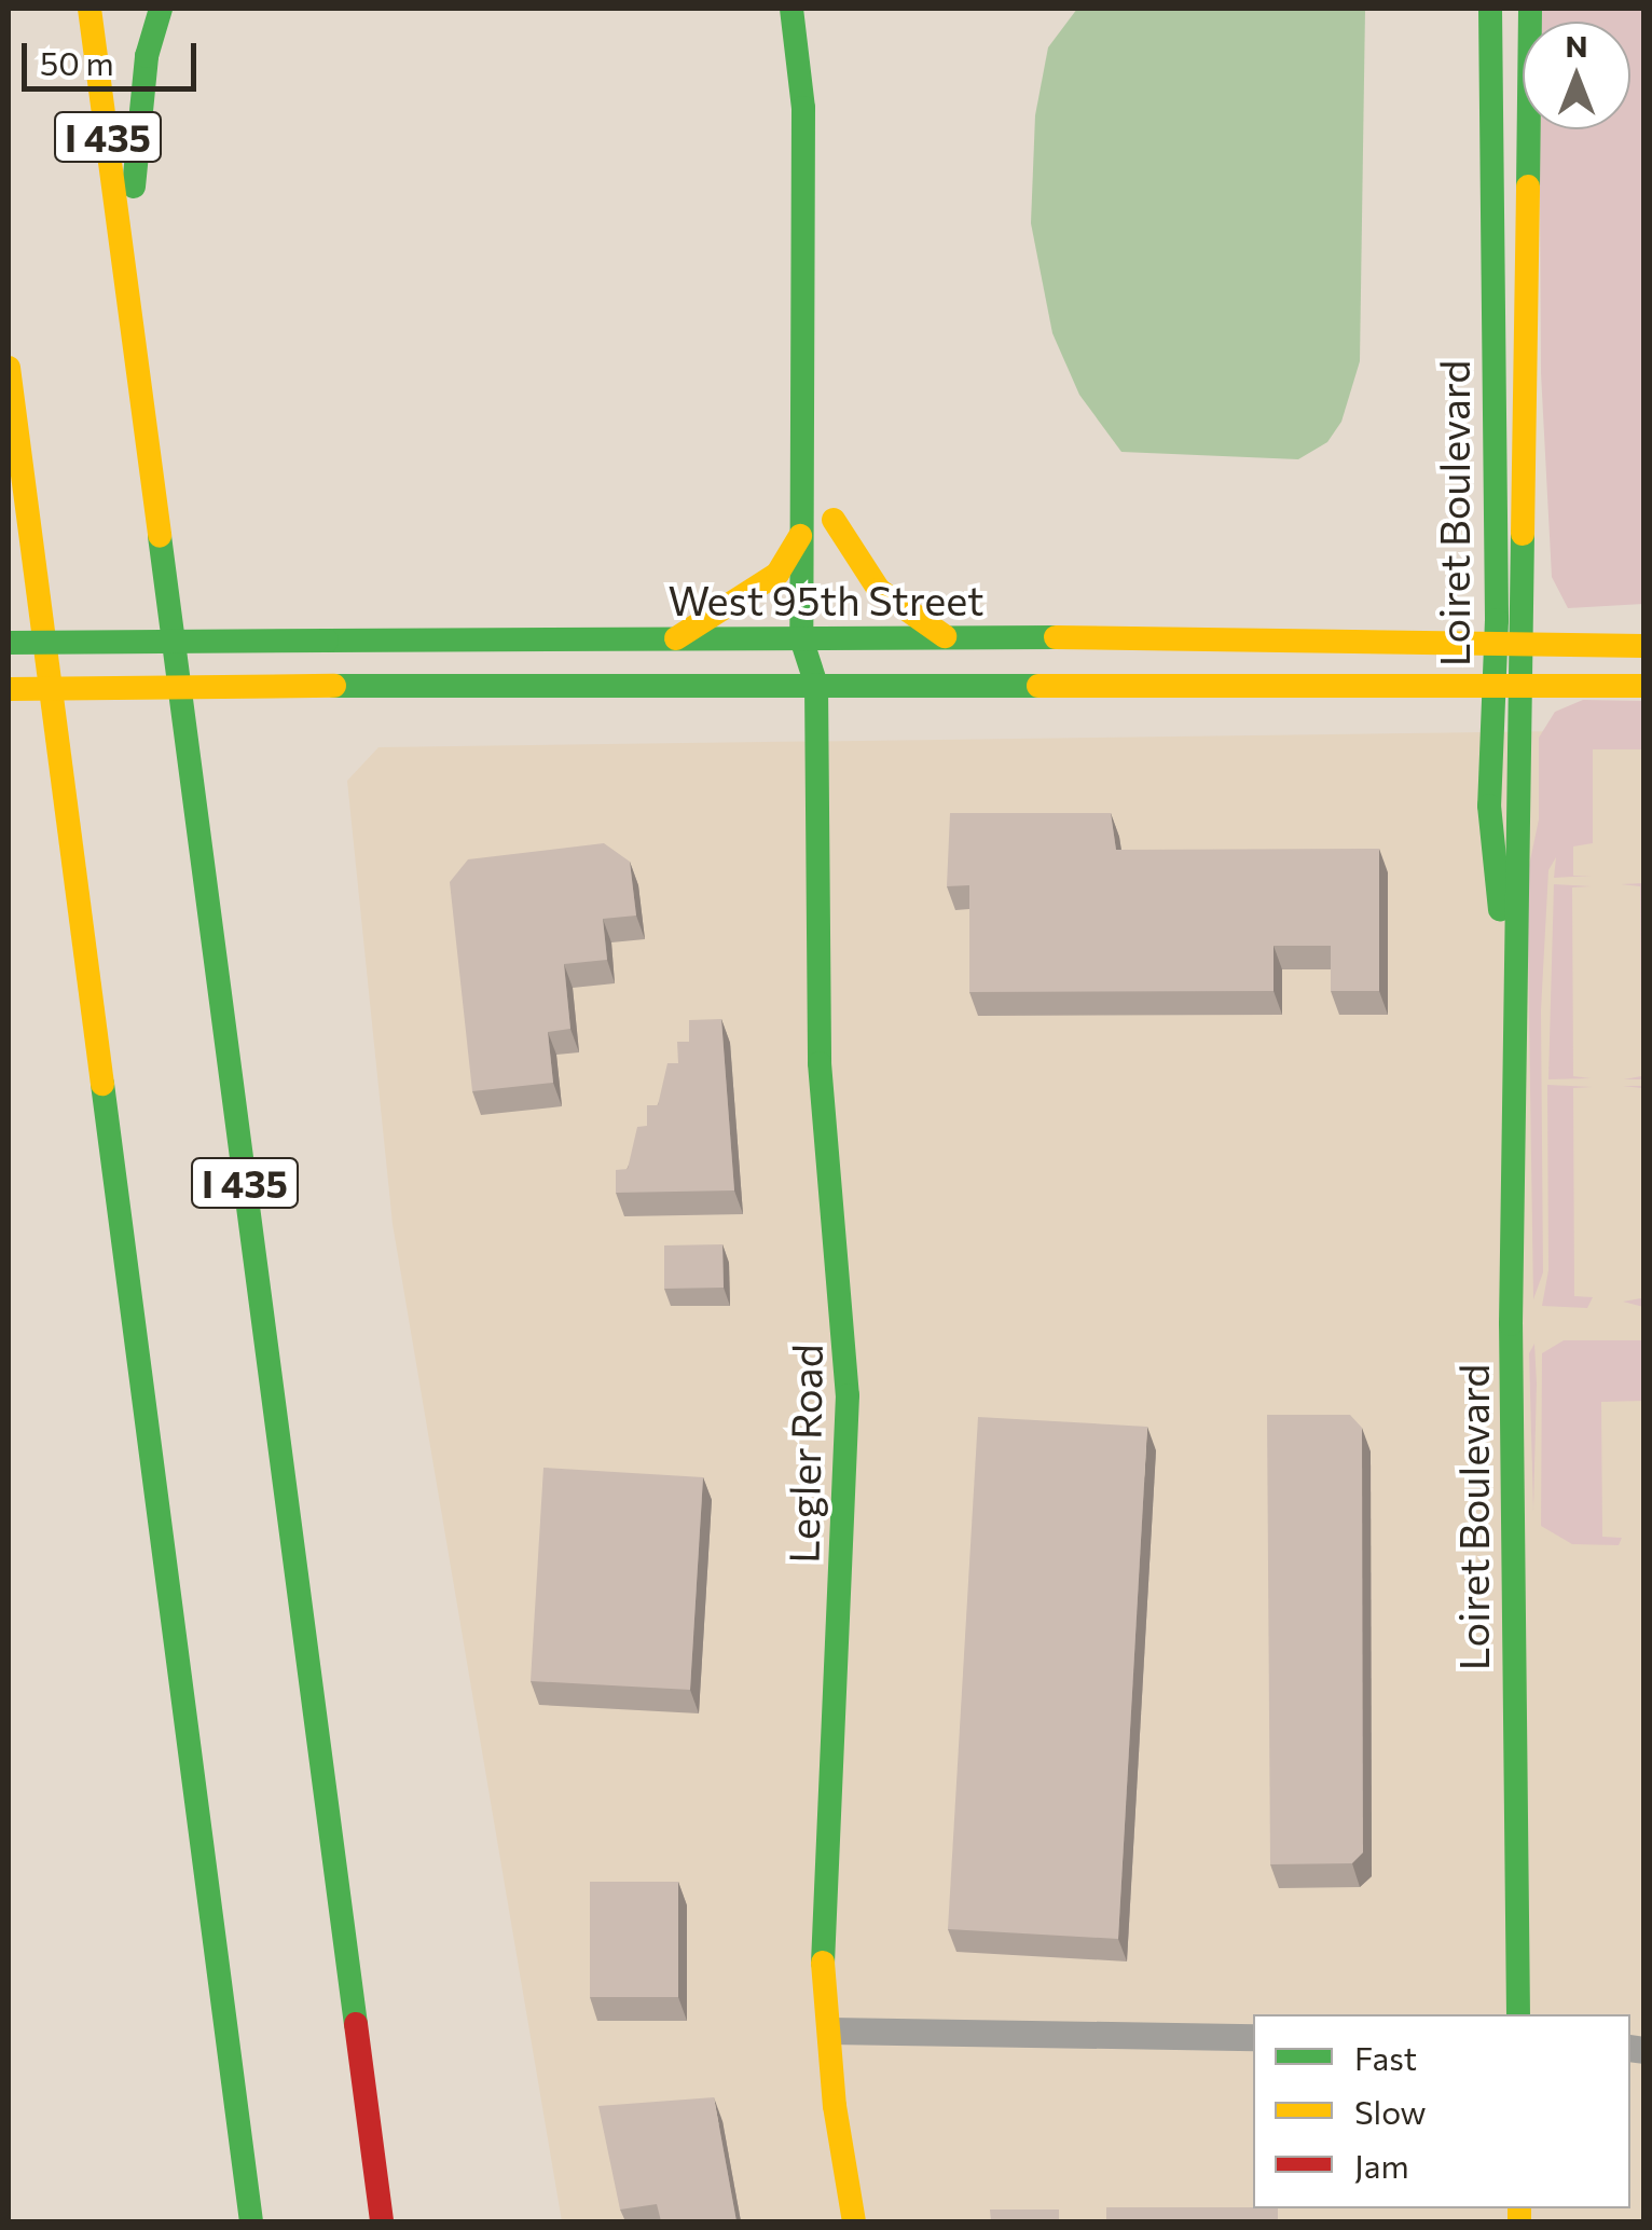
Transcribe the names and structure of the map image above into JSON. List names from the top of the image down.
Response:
{
  "streets": {
    "main road": [
      "I 435",
      "Loiret Boulevard",
      "West 95th Street",
      "Legler Road"
    ]
  },
  "crossings": [
    ["Loiret Boulevard", "West 95th Street"]
  ],
  "legend": ["Fast", "Slow", "Jam"],
  "scale_bar": "50 m",
  "north": "top"
}
